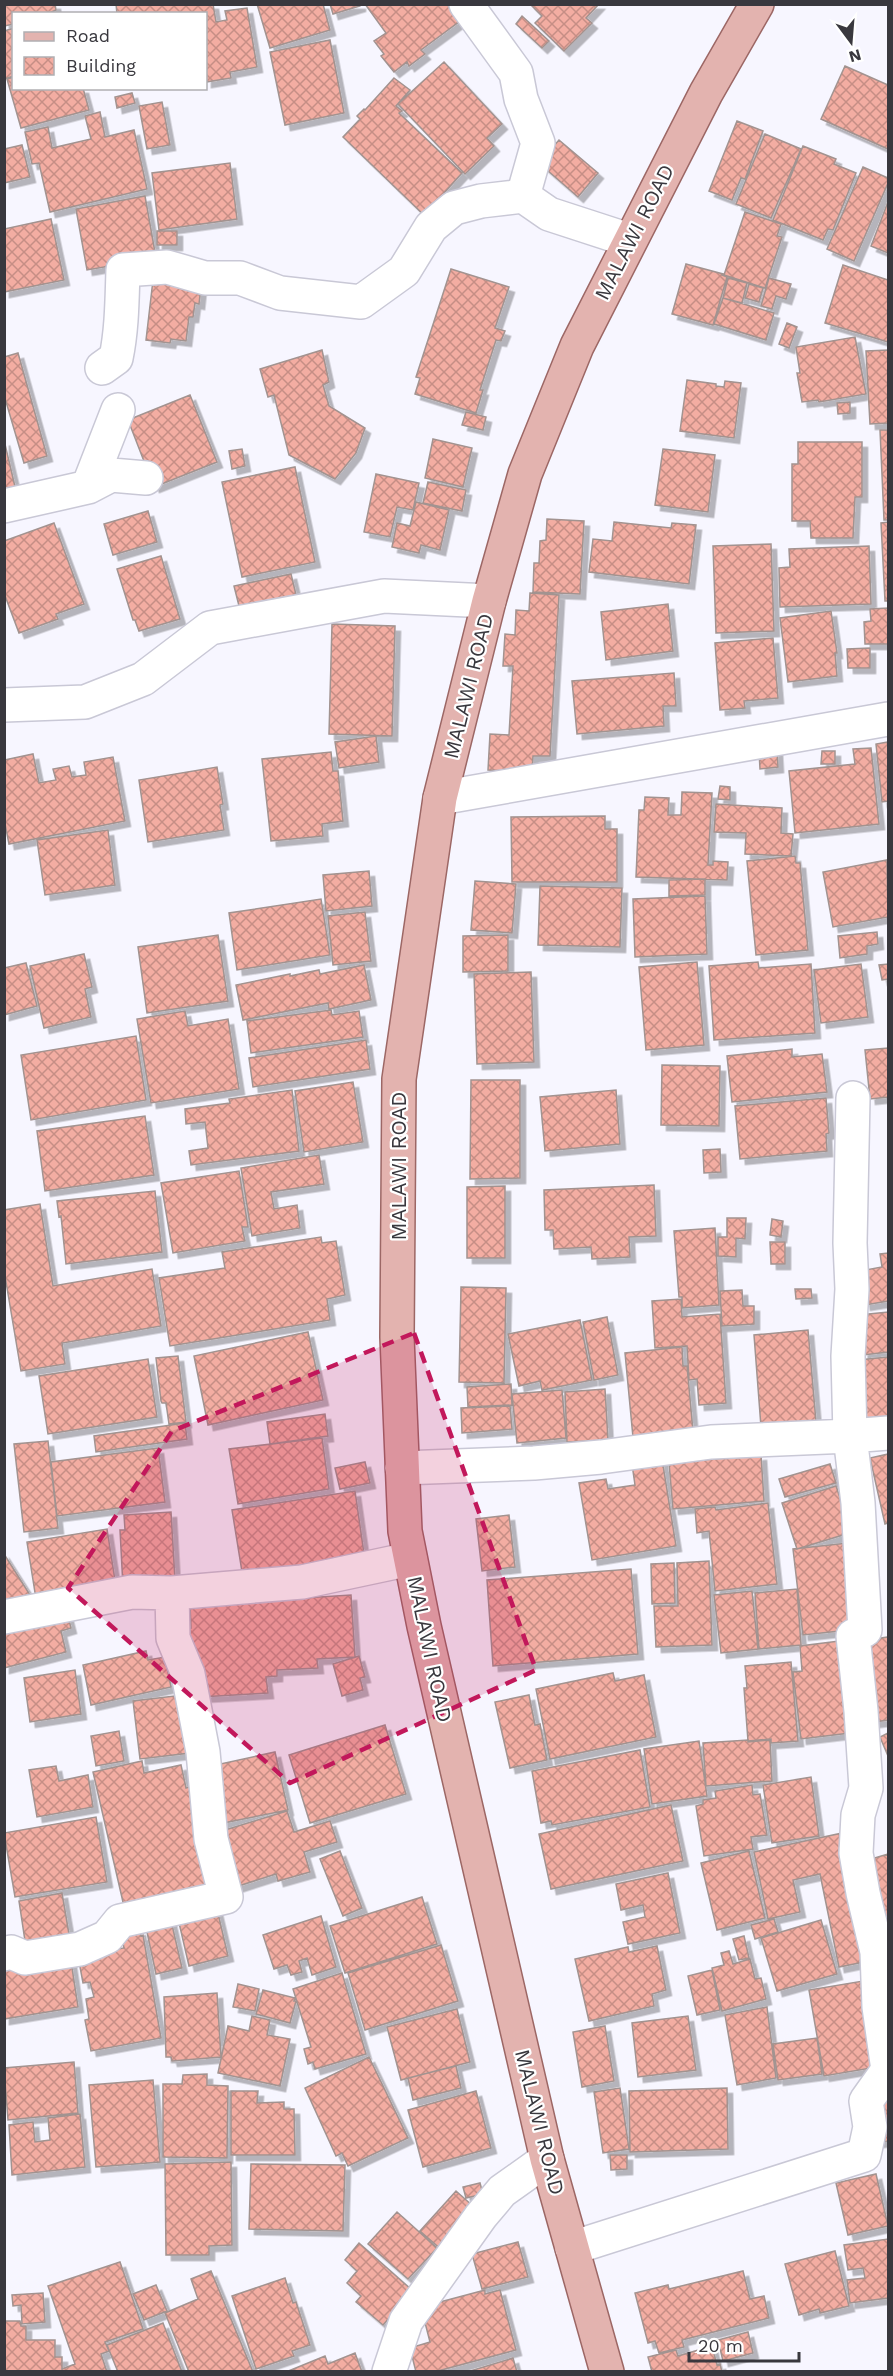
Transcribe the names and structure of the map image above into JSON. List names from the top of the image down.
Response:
{
  "streets": {
    "main road": ["MALAWI ROAD"]
  },
  "legend": ["Road", "Building"],
  "scale_bar": "20 m",
  "north": "bottom"
}
